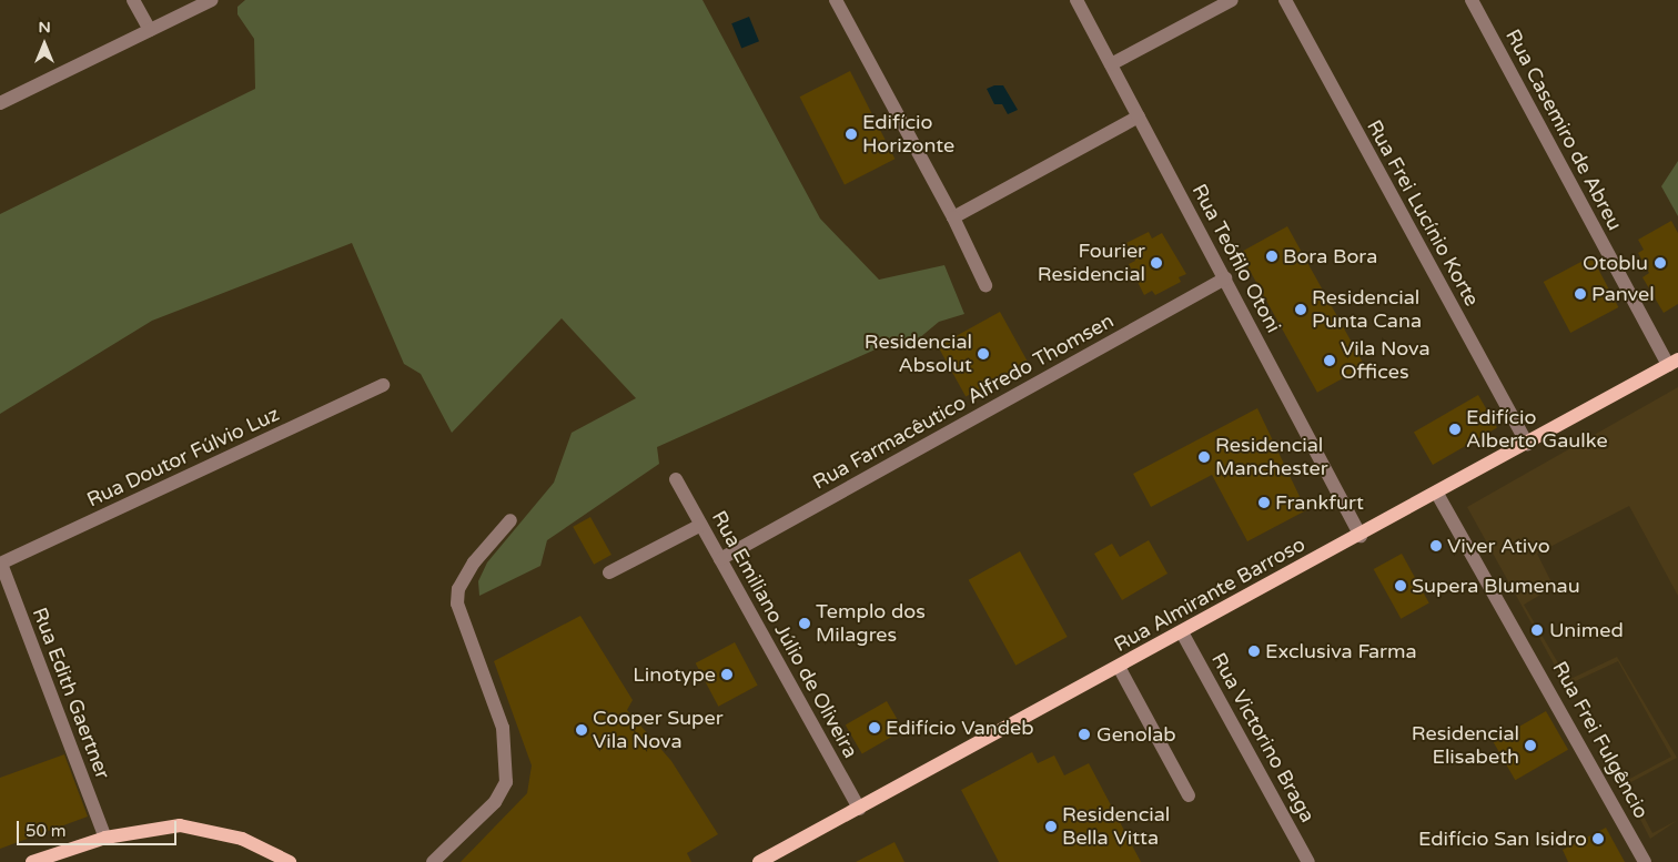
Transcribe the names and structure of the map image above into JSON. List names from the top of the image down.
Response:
{
  "streets": {
    "main road": ["Rua Almirante Barroso"],
    "street": [
      "Rua Casemiro de Abreu",
      "Rua Frei Lucínio Korte",
      "Rua Teófilo Otoni",
      "Rua Farmacêutico Alfredo Thomsen",
      "Rua Doutor Fúlvio Luz",
      "Rua Emiliano Júlio de Oliveira",
      "Rua Edith Gaertner",
      "Rua Victorino Braga",
      "Rua Frei Fulgêncio"
    ]
  },
  "crossings": [
    ["Rua Casemiro de Abreu", "Rua Almirante Barroso"],
    ["Rua Frei Lucínio Korte", "Rua Almirante Barroso"],
    ["Rua Teófilo Otoni", "Rua Farmacêutico Alfredo Thomsen"],
    ["Rua Teófilo Otoni", "Rua Almirante Barroso"],
    ["Rua Farmacêutico Alfredo Thomsen", "Rua Emiliano Júlio de Oliveira"],
    ["Rua Doutor Fúlvio Luz", "Rua Edith Gaertner"],
    ["Rua Almirante Barroso", "Rua Emiliano Júlio de Oliveira"],
    ["Rua Almirante Barroso", "Rua Victorino Braga"],
    ["Rua Almirante Barroso", "Rua Frei Fulgêncio"]
  ],
  "places": [
    "Edifício Horizonte",
    "Bora Bora",
    "Fourier Residencial",
    "Otoblu",
    "Panvel",
    "Residencial Punta Cana",
    "Residencial Absolut",
    "Vila Nova Offices",
    "Edifício Alberto Gaulke",
    "Residencial Manchester",
    "Frankfurt",
    "Viver Ativo",
    "Supera Blumenau",
    "Templo dos Milagres",
    "Unimed",
    "Exclusiva Farma",
    "Linotype",
    "Edifício Vandeb",
    "Cooper Super Vila Nova",
    "Genolab",
    "Residencial Elisabeth",
    "Residencial Bella Vitta",
    "Edifício San Isidro"
  ],
  "scale_bar": "50 m",
  "north": "top"
}
